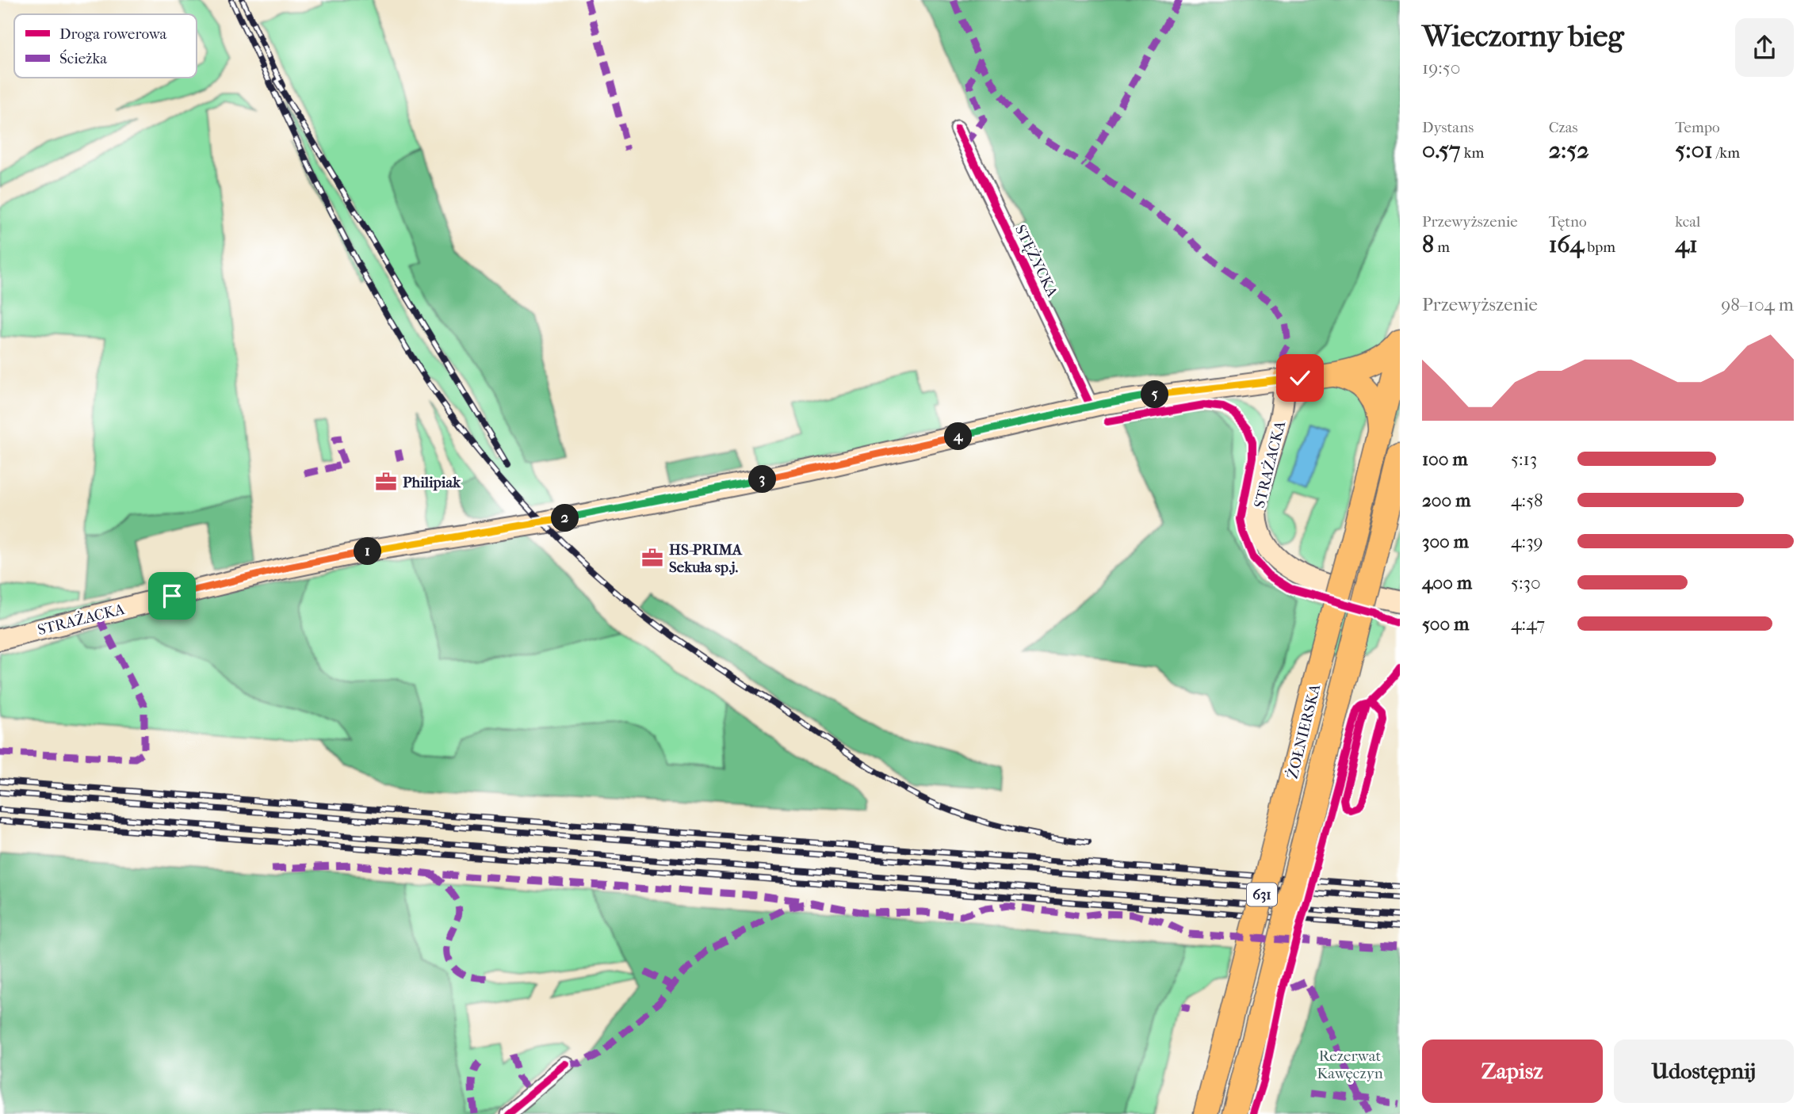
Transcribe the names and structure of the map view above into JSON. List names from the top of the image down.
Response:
{
  "streets": {
    "main road": ["STRAŻACKA", "ŻOŁNIERSKA", "631"],
    "street": ["STĘŻYCKA"]
  },
  "crossings": [
    ["STĘŻYCKA", "STRAŻACKA"]
  ],
  "parks": ["Rezerwat Kawęczyn"],
  "places": {
    "office": ["Philipiak", "HS-PRIMA Sekuła sp.j."]
  },
  "legend": ["Droga rowerowa", "Ścieżka"],
  "page": {
    "heading": ["Wieczorny bieg", "19:50"],
    "stats": [
      ["Dystans", "0.57 km"],
      ["Czas", "2:52"],
      ["Tempo", "5:01 /km"],
      ["Przewyższenie", "8 m"],
      ["Tętno", "164 bpm"],
      ["kcal", "41"]
    ],
    "chart": ["Przewyższenie", "98–104 m"],
    "pins": [
      "5",
      "4",
      "3",
      "2",
      "1"
    ],
    "list": [
      {
        "name": "100 m",
        "note": "5:13"
      },
      {
        "name": "200 m",
        "note": "4:58"
      },
      {
        "name": "300 m",
        "note": "4:39"
      },
      {
        "name": "400 m",
        "note": "5:30"
      },
      {
        "name": "500 m",
        "note": "4:47"
      }
    ],
    "buttons": ["Zapisz", "Udostępnij"]
  }
}
